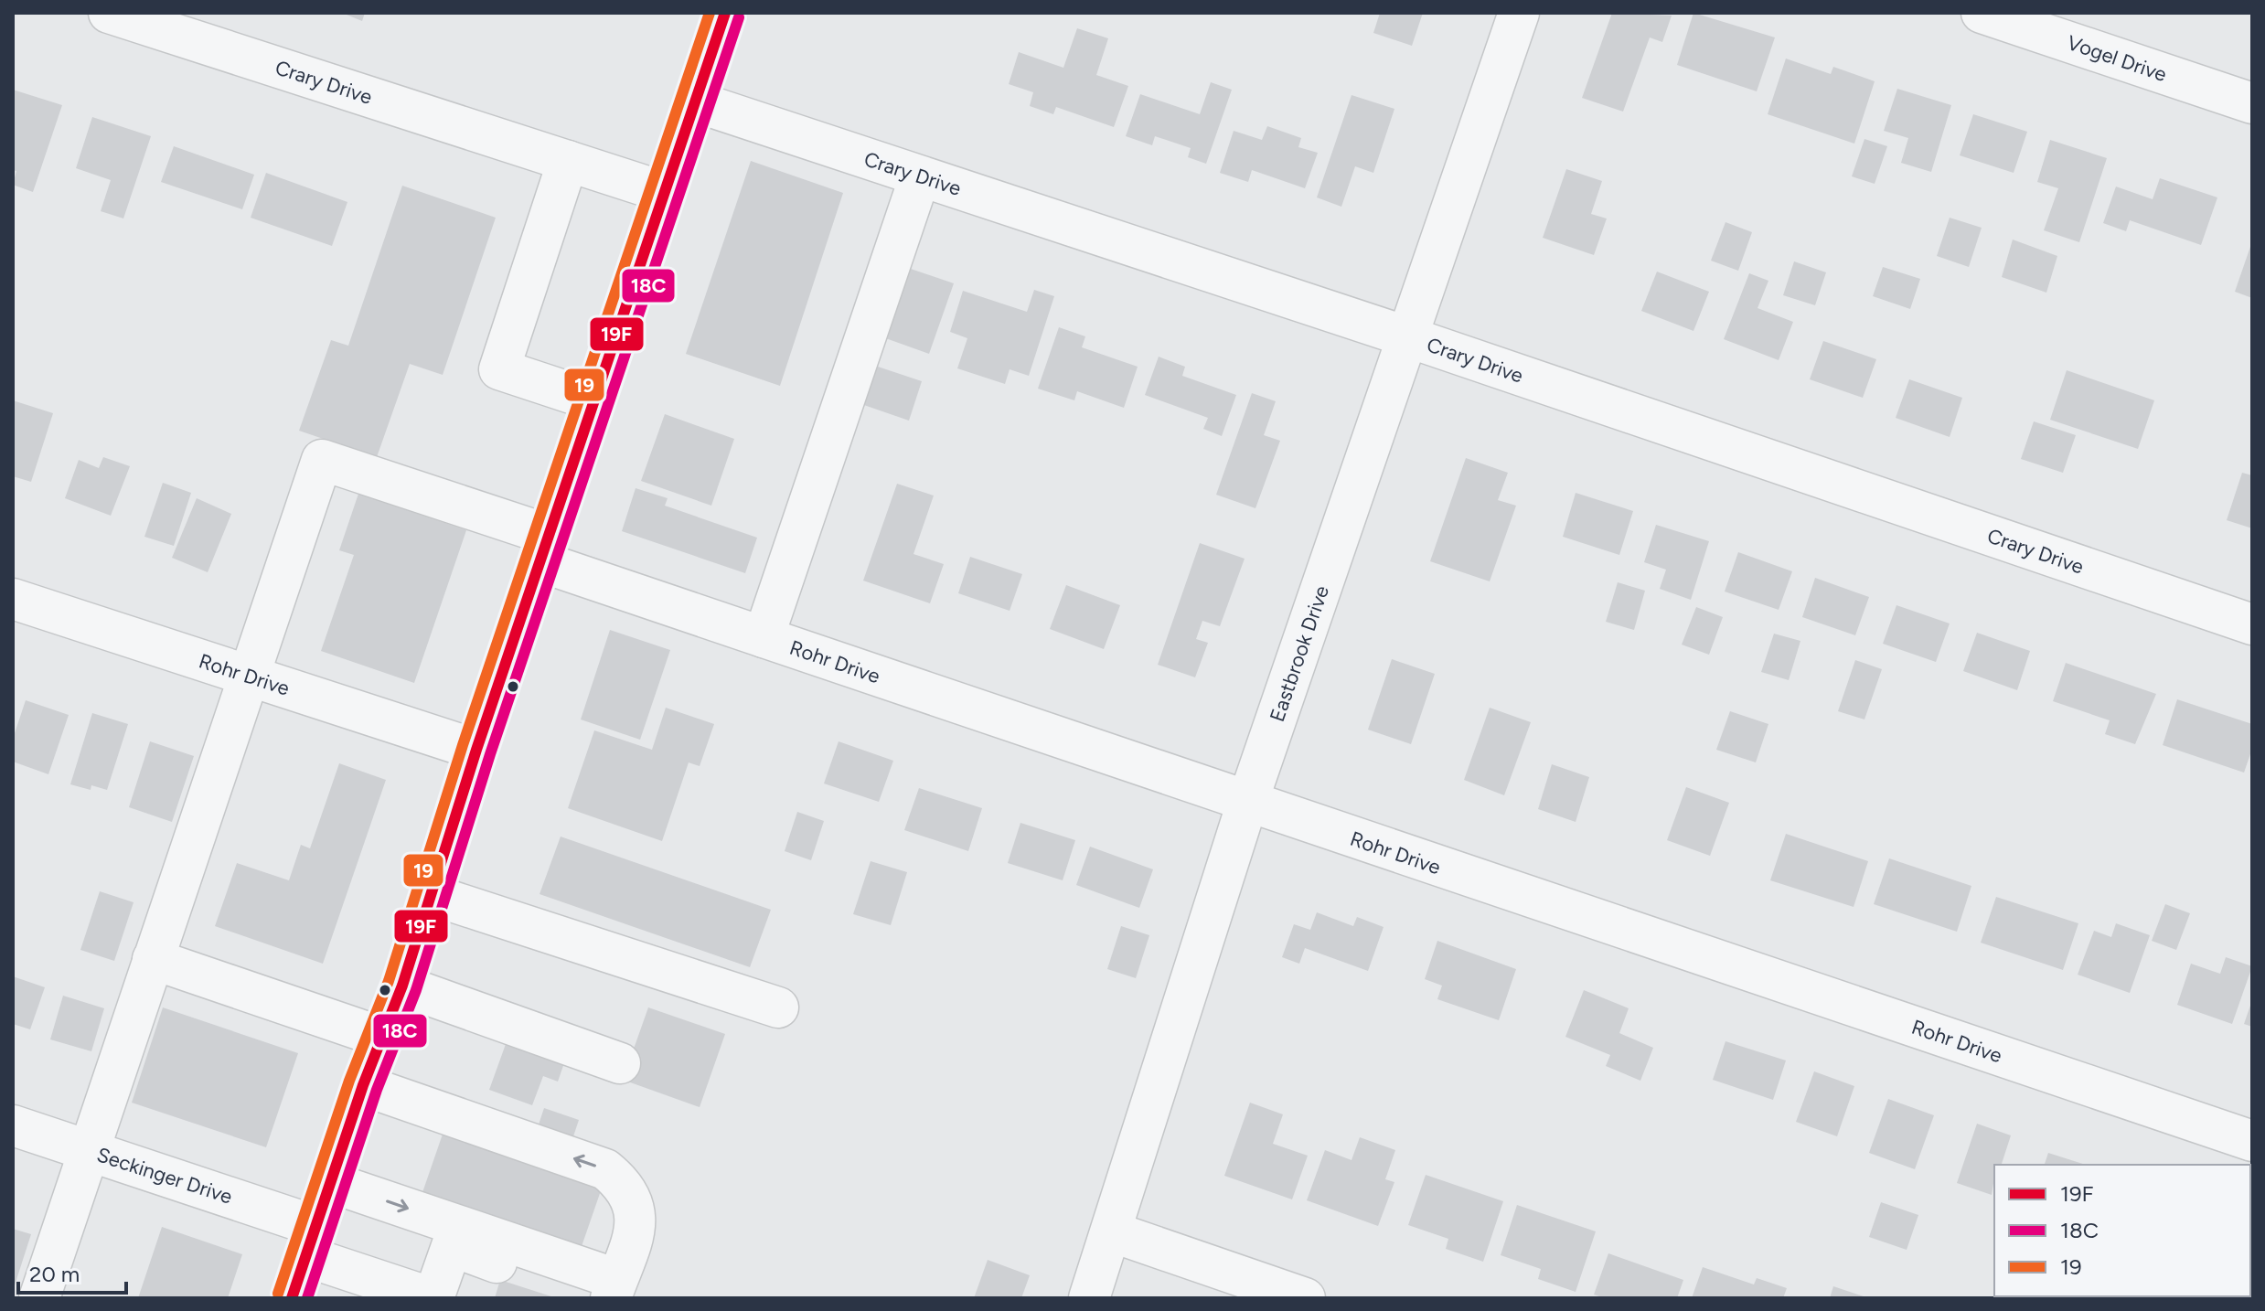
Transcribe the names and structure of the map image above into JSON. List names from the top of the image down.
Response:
{
  "streets": {
    "street": [
      "Vogel Drive",
      "Crary Drive",
      "Eastbrook Drive",
      "Rohr Drive",
      "Seckinger Drive"
    ]
  },
  "crossings": [
    ["Crary Drive", "Eastbrook Drive"],
    ["Eastbrook Drive", "Rohr Drive"]
  ],
  "lines": ["transit line 19F", "transit line 19", "transit line 18C"],
  "legend": ["19F", "18C", "19"],
  "scale_bar": "20 m"
}
